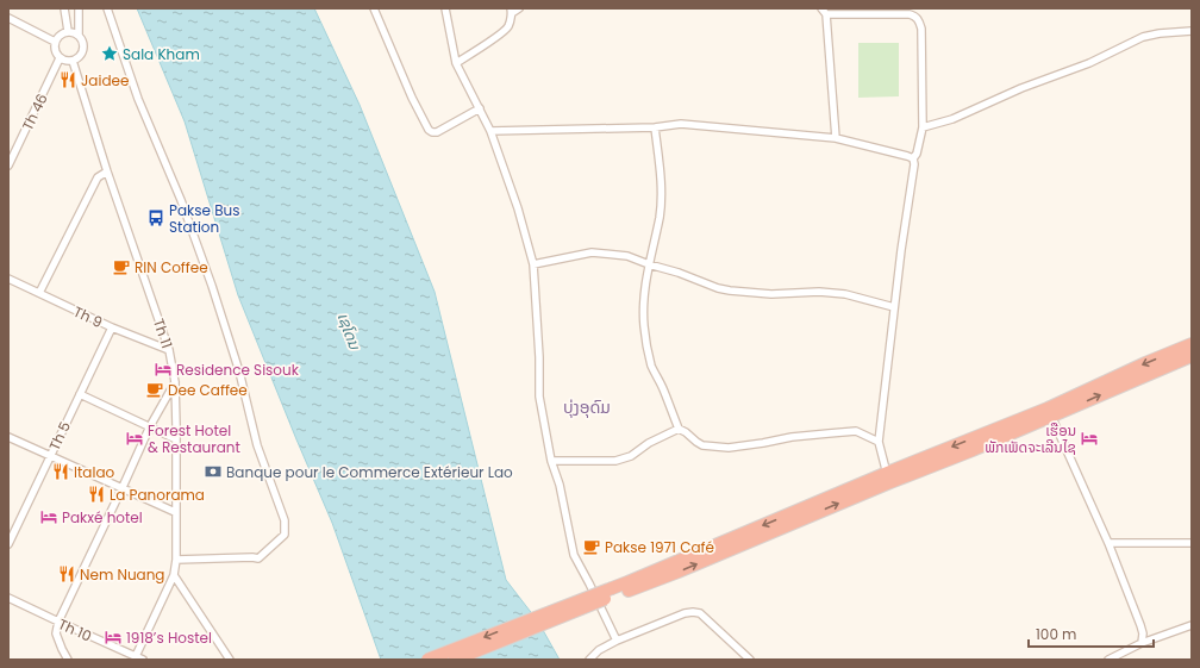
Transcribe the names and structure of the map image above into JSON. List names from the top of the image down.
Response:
{
  "streets": {
    "street": [
      "Th 46",
      "Th 9",
      "Th 11",
      "Th 5",
      "Th 10"
    ]
  },
  "crossings": [
    ["Th 46", "Th 11"],
    ["Th 9", "Th 11"],
    ["Th 9", "Th 5"],
    ["Th 11", "Th 10"]
  ],
  "districts": ["ບຸ່ງອຸດົມ"],
  "water": ["ເຊໂດນ"],
  "places": {
    "place": ["Sala Kham"],
    "restaurant": [
      "Jaidee",
      "Italao",
      "La Panorama",
      "Nem Nuang"
    ],
    "bus stop": ["Pakse Bus Station"],
    "cafe": ["RIN Coffee", "Dee Caffee", "Pakse 1971 Café"],
    "hotel": [
      "Residence Sisouk",
      "Forest Hotel & Restaurant",
      "ເຮືອນ ພັກເພັດຈະເລີນໄຊ",
      "Pakxé hotel",
      "1918’s Hostel"
    ],
    "bank": ["Banque pour le Commerce Extérieur Lao"]
  },
  "scale_bar": "100 m"
}
